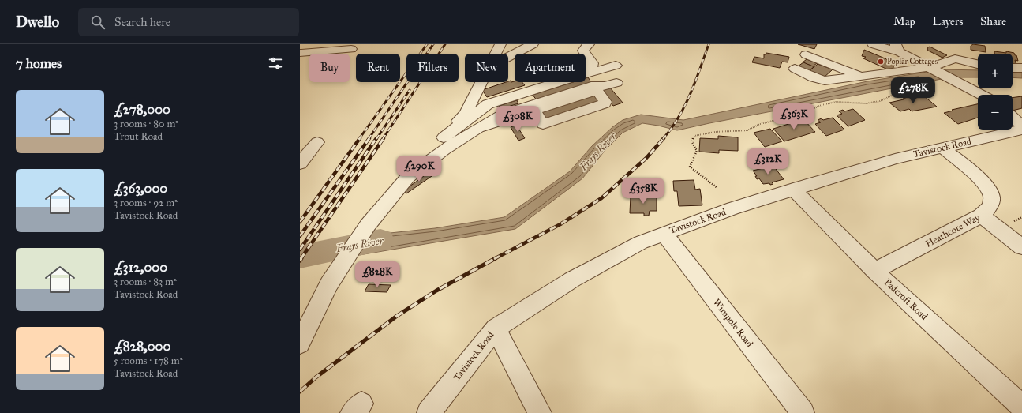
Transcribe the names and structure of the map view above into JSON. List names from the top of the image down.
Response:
{
  "streets": {
    "street": [
      "Tavistock Road",
      "Heathcote Way",
      "Padcroft Road",
      "Wimpole Road"
    ]
  },
  "crossings": [
    ["Tavistock Road", "Heathcote Way"],
    ["Tavistock Road", "Padcroft Road"],
    ["Tavistock Road", "Wimpole Road"],
    ["Heathcote Way", "Padcroft Road"]
  ],
  "water": ["Frays River"],
  "places": ["Poplar Cottages"],
  "page": {
    "header": "Dwello",
    "search": "Search here",
    "nav": ["Map", "Layers", "Share"],
    "heading": "7 homes",
    "map_buttons": ["+", "−"],
    "chip": [
      "Buy",
      "Rent",
      "Filters",
      "New",
      "Apartment"
    ],
    "price": [
      "£278K",
      "£363K",
      "£308K",
      "£312K",
      "£290K",
      "£358K",
      "£828K"
    ],
    "list": [
      {
        "name": "£278,000",
        "note": "3 rooms · 80 m² · Trout Road"
      },
      {
        "name": "£363,000",
        "note": "3 rooms · 92 m² · Tavistock Road"
      },
      {
        "name": "£312,000",
        "note": "3 rooms · 83 m² · Tavistock Road"
      },
      {
        "name": "£828,000",
        "note": "5 rooms · 178 m² · Tavistock Road"
      }
    ]
  }
}
